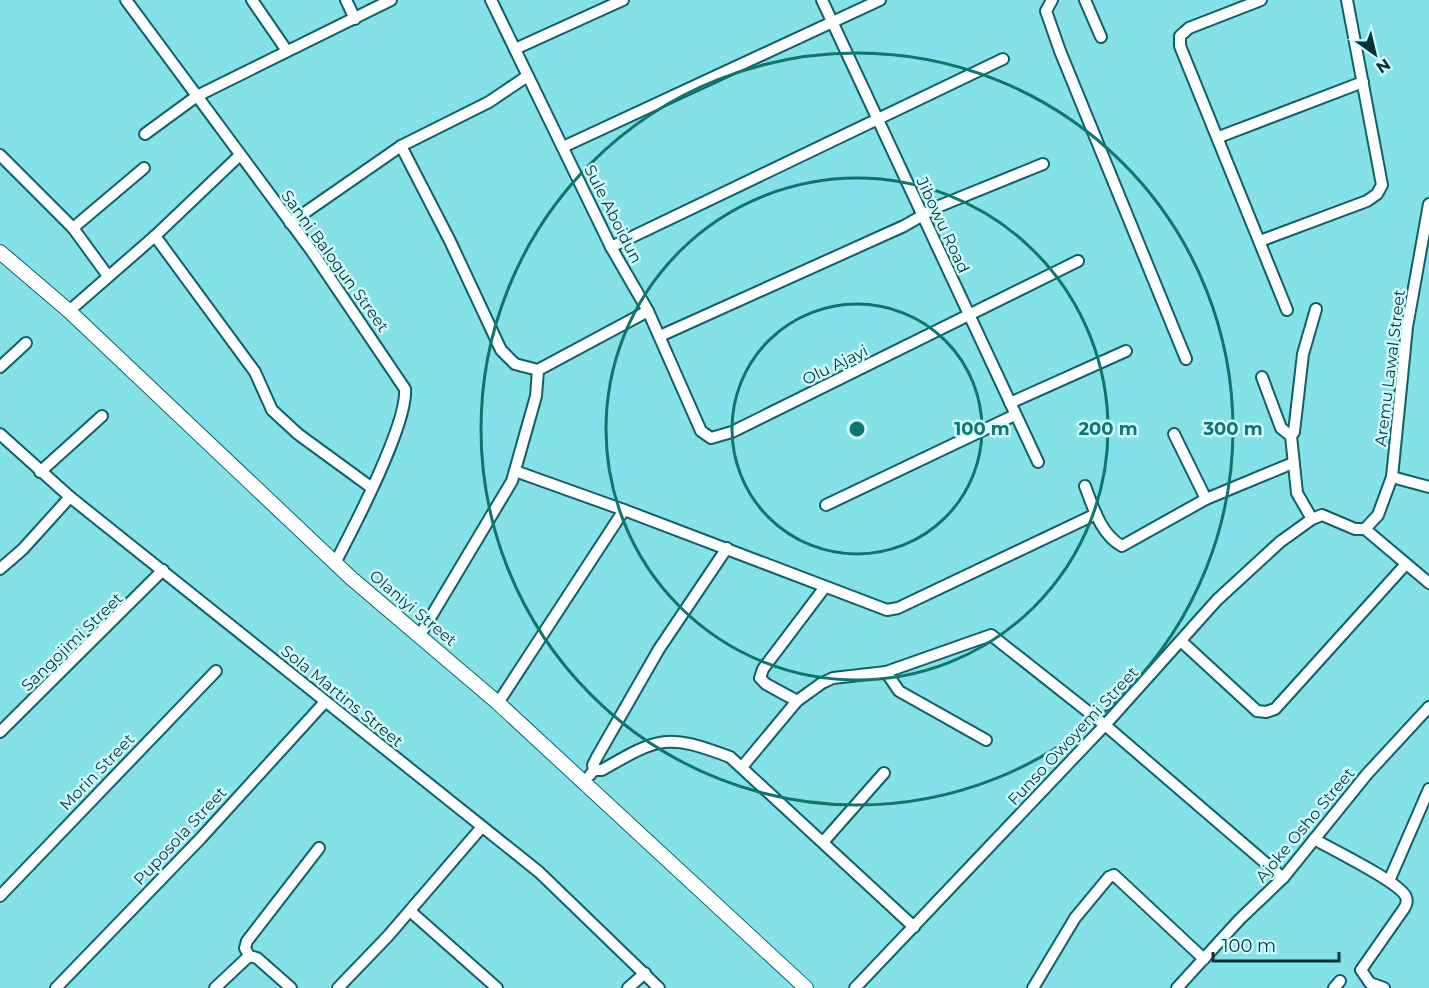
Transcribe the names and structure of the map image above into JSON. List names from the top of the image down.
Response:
{
  "streets": {
    "street": [
      "Sule Aboidun",
      "Jibowu Road",
      "Sanni Balogun Street",
      "Olu Ajayi",
      "Aremu Lawal Street",
      "Olaniyi Street",
      "Sangojimi Street",
      "Sola Martins Street",
      "Funso Owoyemi Street",
      "Morin Street",
      "Ajoke Osho Street",
      "Puposola Street"
    ]
  },
  "crossings": [
    ["Sule Aboidun", "Olu Ajayi"],
    ["Jibowu Road", "Olu Ajayi"],
    ["Sanni Balogun Street", "Olaniyi Street"],
    ["Sangojimi Street", "Sola Martins Street"],
    ["Sola Martins Street", "Puposola Street"]
  ],
  "scale_bar": "100 m",
  "north": "bottom right",
  "rings": ["100 m", "200 m", "300 m"]
}
